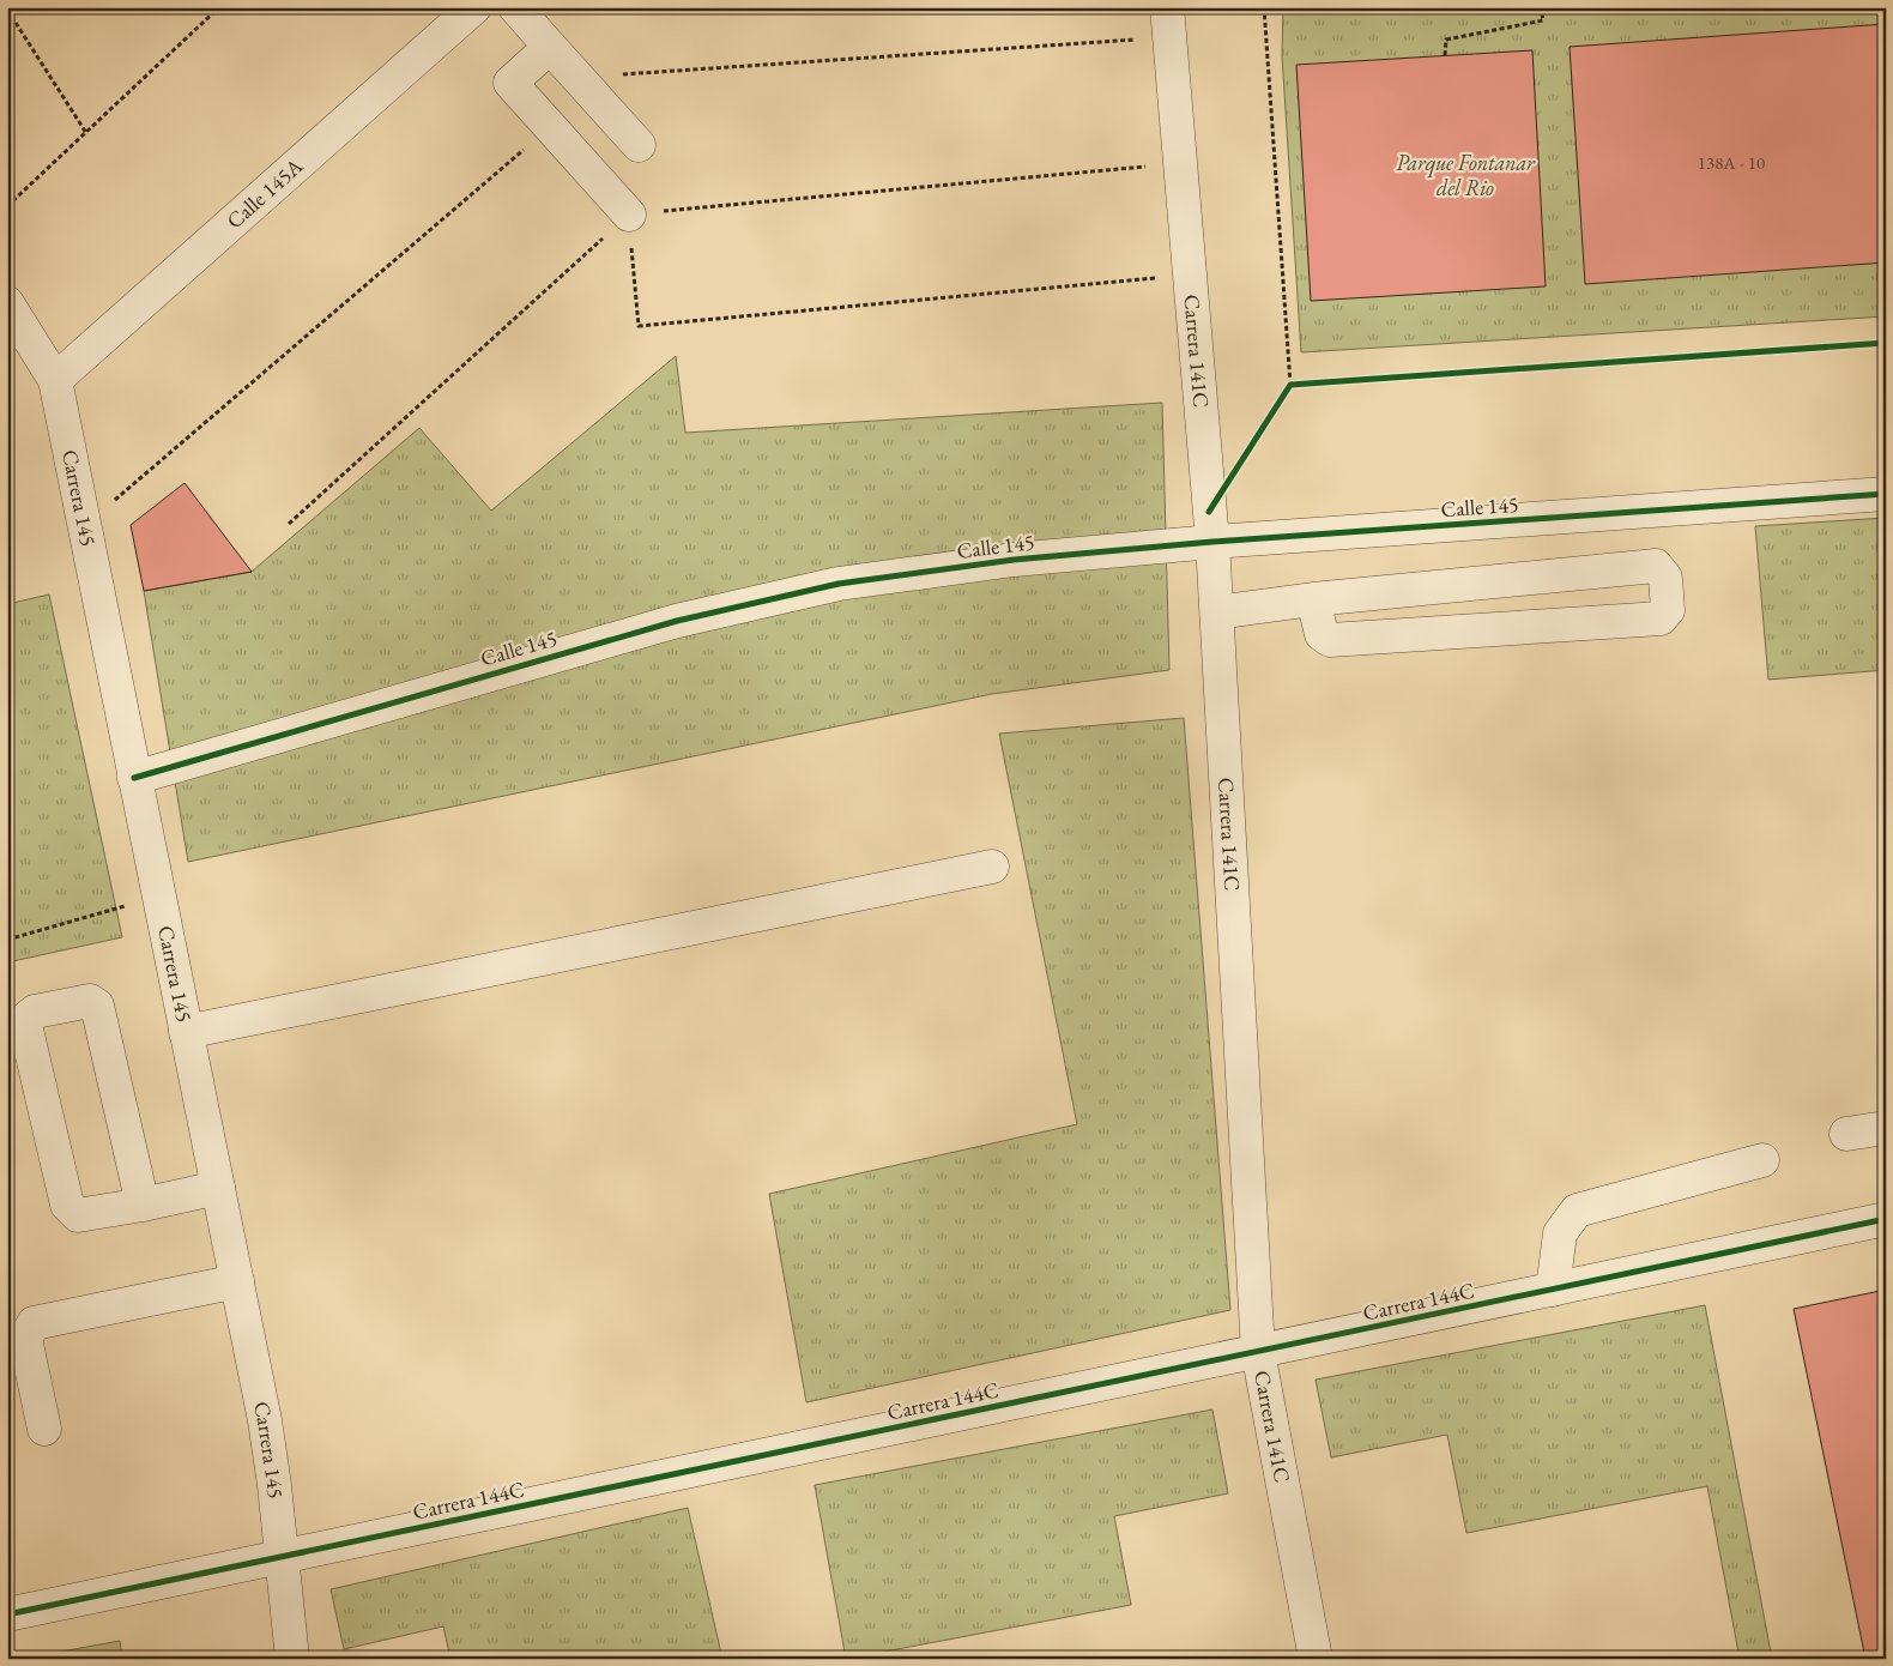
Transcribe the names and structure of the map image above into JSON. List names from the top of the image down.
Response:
{
  "streets": {
    "street": [
      "Calle 145A",
      "Carrera 141C",
      "Carrera 145",
      "Calle 145",
      "Carrera 144C"
    ]
  },
  "crossings": [
    ["Calle 145A", "Carrera 145"],
    ["Carrera 141C", "Calle 145"],
    ["Carrera 141C", "Carrera 144C"],
    ["Carrera 145", "Calle 145"],
    ["Carrera 145", "Carrera 144C"]
  ],
  "parks": ["Parque Fontanar del Rio"],
  "house_numbers": ["138A - 10"]
}
